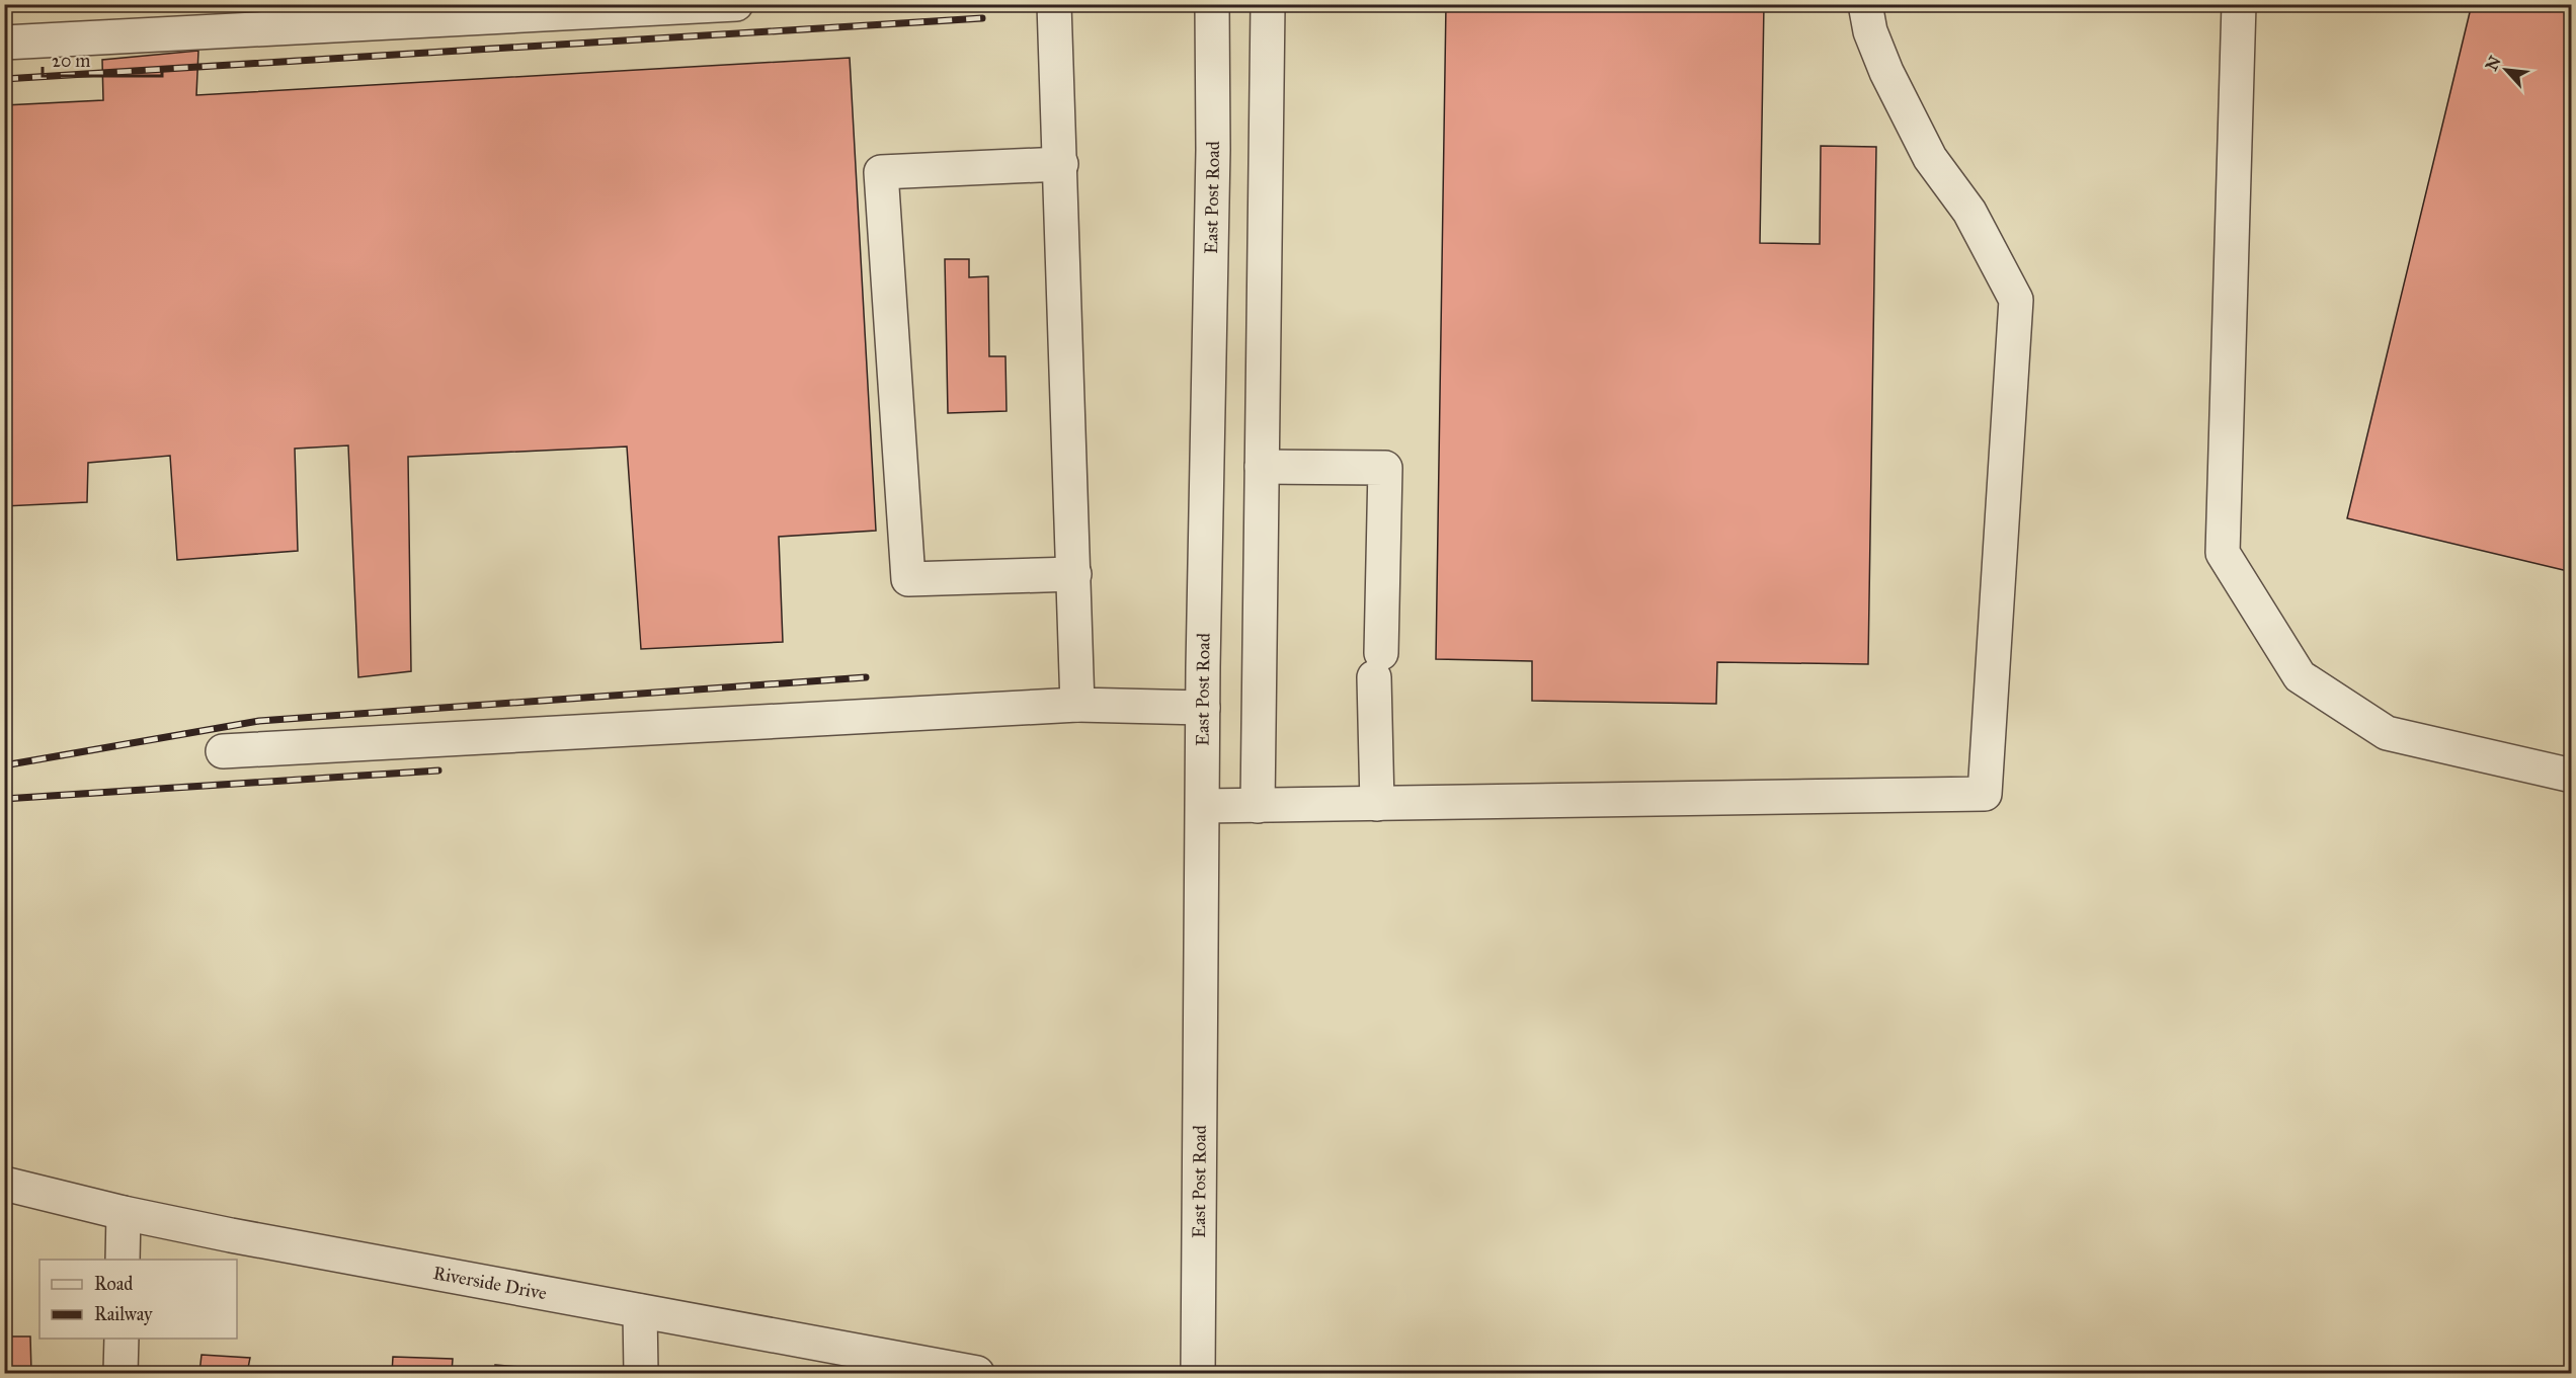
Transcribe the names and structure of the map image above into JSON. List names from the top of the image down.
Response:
{
  "streets": {
    "street": ["East Post Road", "Riverside Drive"]
  },
  "legend": ["Road", "Railway"],
  "scale_bar": "20 m",
  "north": "top left"
}
